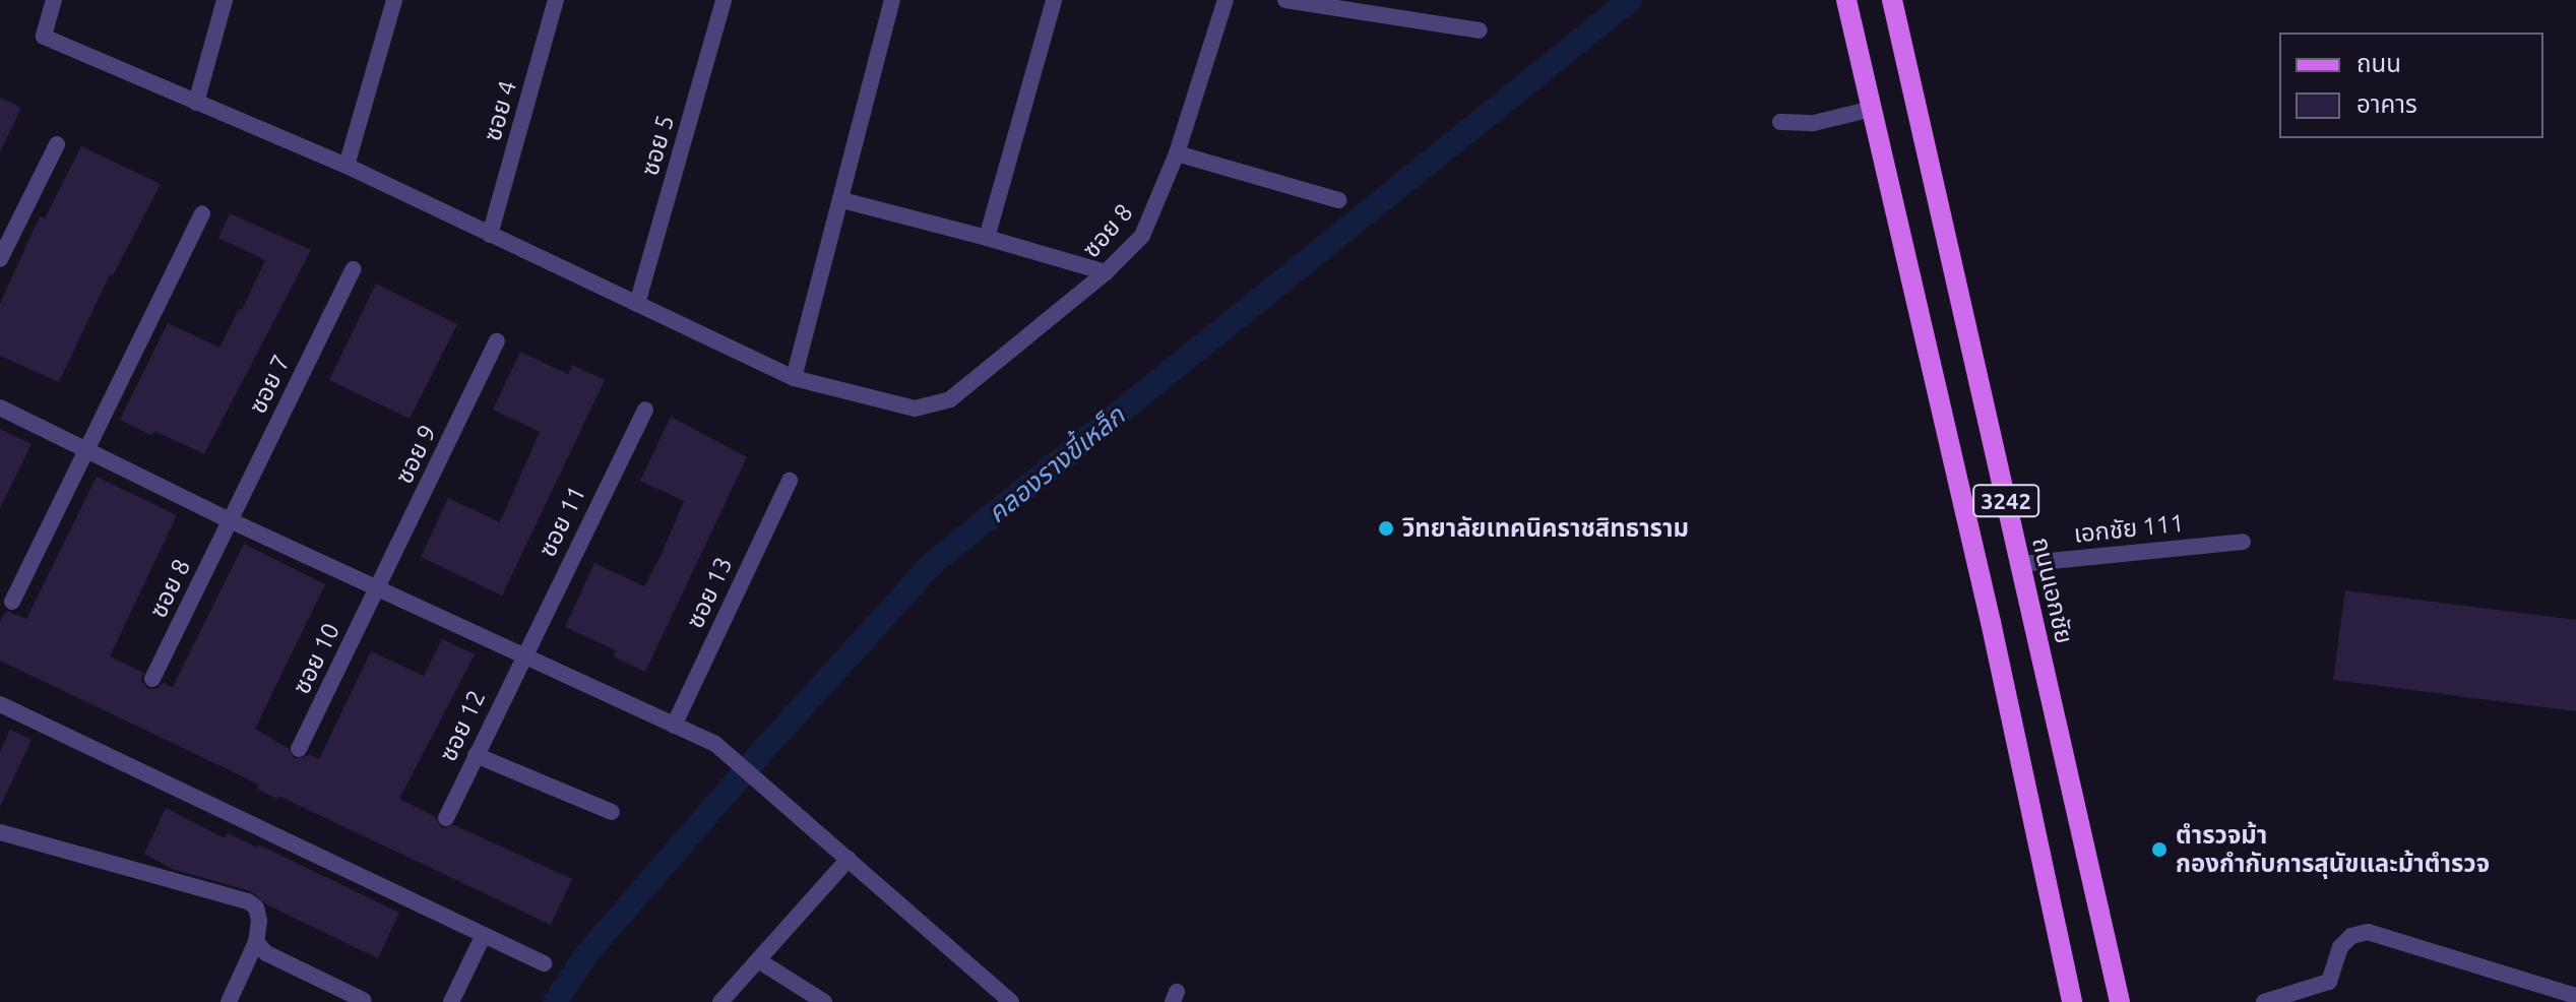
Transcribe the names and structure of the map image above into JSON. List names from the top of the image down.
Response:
{
  "streets": {
    "main road": ["3242", "ถนนเอกชัย"],
    "street": [
      "ซอย 4",
      "ซอย 5",
      "ซอย 8",
      "ซอย 7",
      "ซอย 9",
      "ซอย 11",
      "เอกชัย 111",
      "ซอย 13",
      "ซอย 10",
      "ซอย 12"
    ]
  },
  "crossings": [
    ["ซอย 8", "ซอย 7"],
    ["ซอย 9", "ซอย 10"],
    ["ซอย 11", "ซอย 12"],
    ["เอกชัย 111", "ถนนเอกชัย"]
  ],
  "water": ["คลองรางขี้เหล็ก"],
  "places": ["วิทยาลัยเทคนิคราชสิทธาราม", "ตำรวจม้า กองกำกับการสุนัขและม้าตำรวจ"],
  "legend": ["ถนน", "อาคาร"]
}
